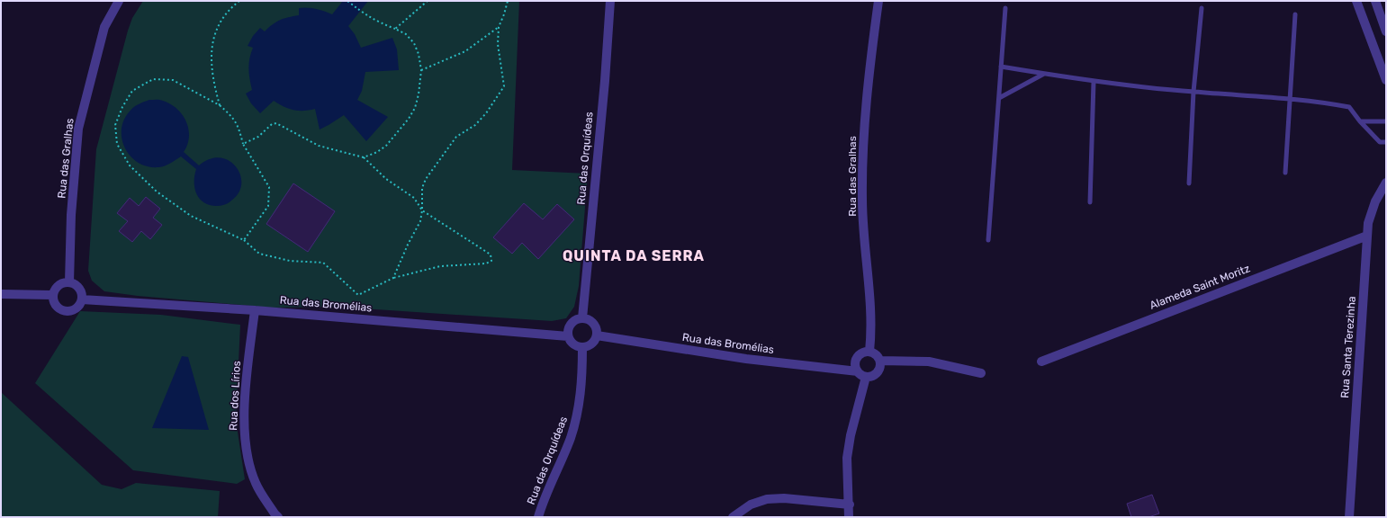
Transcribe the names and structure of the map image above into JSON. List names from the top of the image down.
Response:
{
  "streets": {
    "street": [
      "Rua das Gralhas",
      "Rua das Orquídeas",
      "Alameda Saint Moritz",
      "Rua das Bromélias",
      "Rua Santa Terezinha",
      "Rua dos Lírios"
    ]
  },
  "crossings": [
    ["Rua das Gralhas", "Rua das Bromélias"],
    ["Rua das Orquídeas", "Rua das Bromélias"],
    ["Alameda Saint Moritz", "Rua Santa Terezinha"],
    ["Rua das Bromélias", "Rua dos Lírios"]
  ],
  "districts": ["QUINTA DA SERRA"]
}
